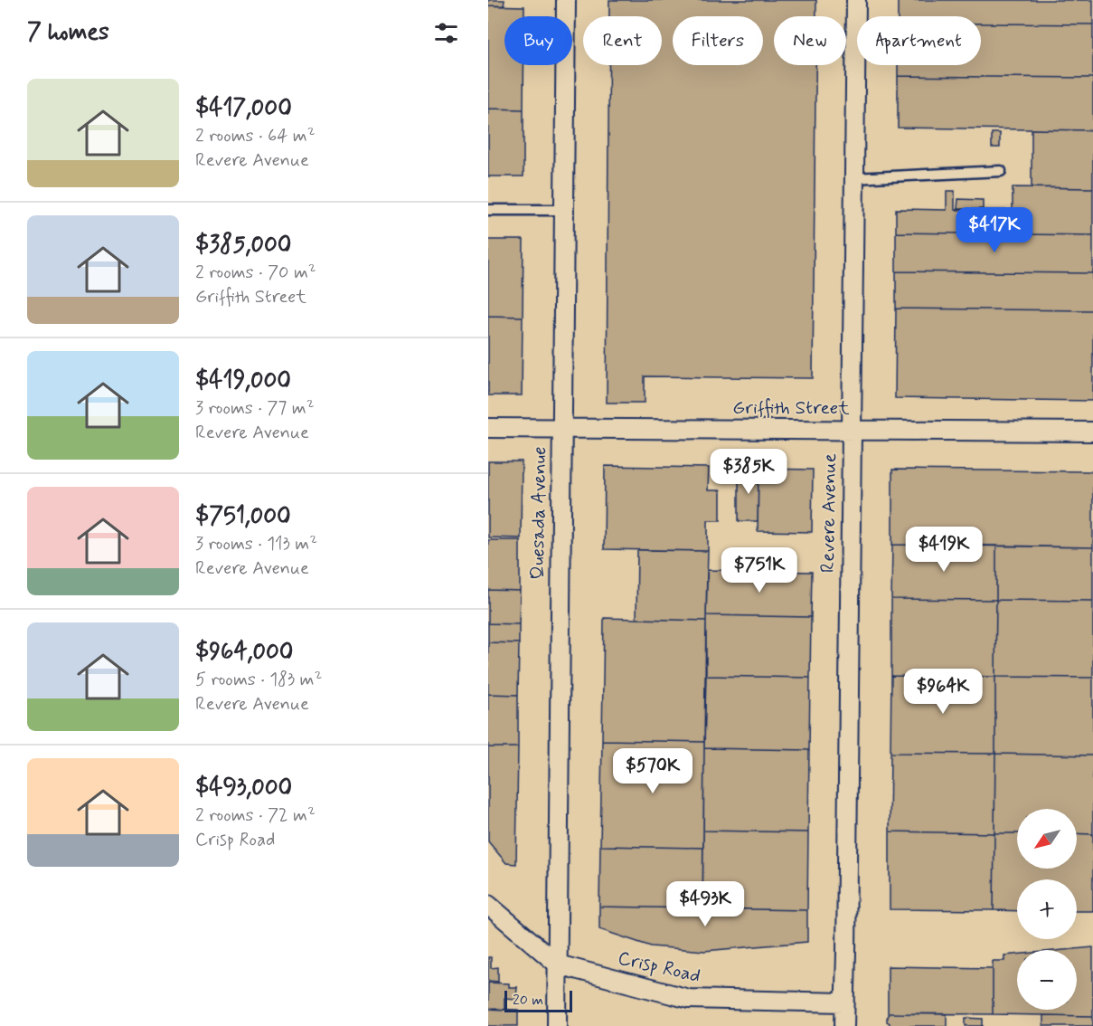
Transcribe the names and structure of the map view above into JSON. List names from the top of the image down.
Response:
{
  "streets": {
    "street": [
      "Griffith Street",
      "Quesada Avenue",
      "Revere Avenue",
      "Crisp Road"
    ]
  },
  "crossings": [
    ["Griffith Street", "Quesada Avenue"],
    ["Griffith Street", "Revere Avenue"],
    ["Quesada Avenue", "Crisp Road"],
    ["Revere Avenue", "Crisp Road"]
  ],
  "scale_bar": "20 m",
  "north": "bottom left",
  "page": {
    "heading": "7 homes",
    "chip": [
      "Buy",
      "Rent",
      "Filters",
      "New",
      "Apartment"
    ],
    "list": [
      {
        "name": "$417,000",
        "note": "2 rooms · 64 m² · Revere Avenue"
      },
      {
        "name": "$385,000",
        "note": "2 rooms · 70 m² · Griffith Street"
      },
      {
        "name": "$419,000",
        "note": "3 rooms · 77 m² · Revere Avenue"
      },
      {
        "name": "$751,000",
        "note": "3 rooms · 113 m² · Revere Avenue"
      },
      {
        "name": "$964,000",
        "note": "5 rooms · 183 m² · Revere Avenue"
      },
      {
        "name": "$493,000",
        "note": "2 rooms · 72 m² · Crisp Road"
      }
    ],
    "price": [
      "$417K",
      "$385K",
      "$419K",
      "$751K",
      "$964K",
      "$570K",
      "$493K"
    ],
    "map_buttons": ["+", "−"],
    "scale": "20 m"
  }
}
